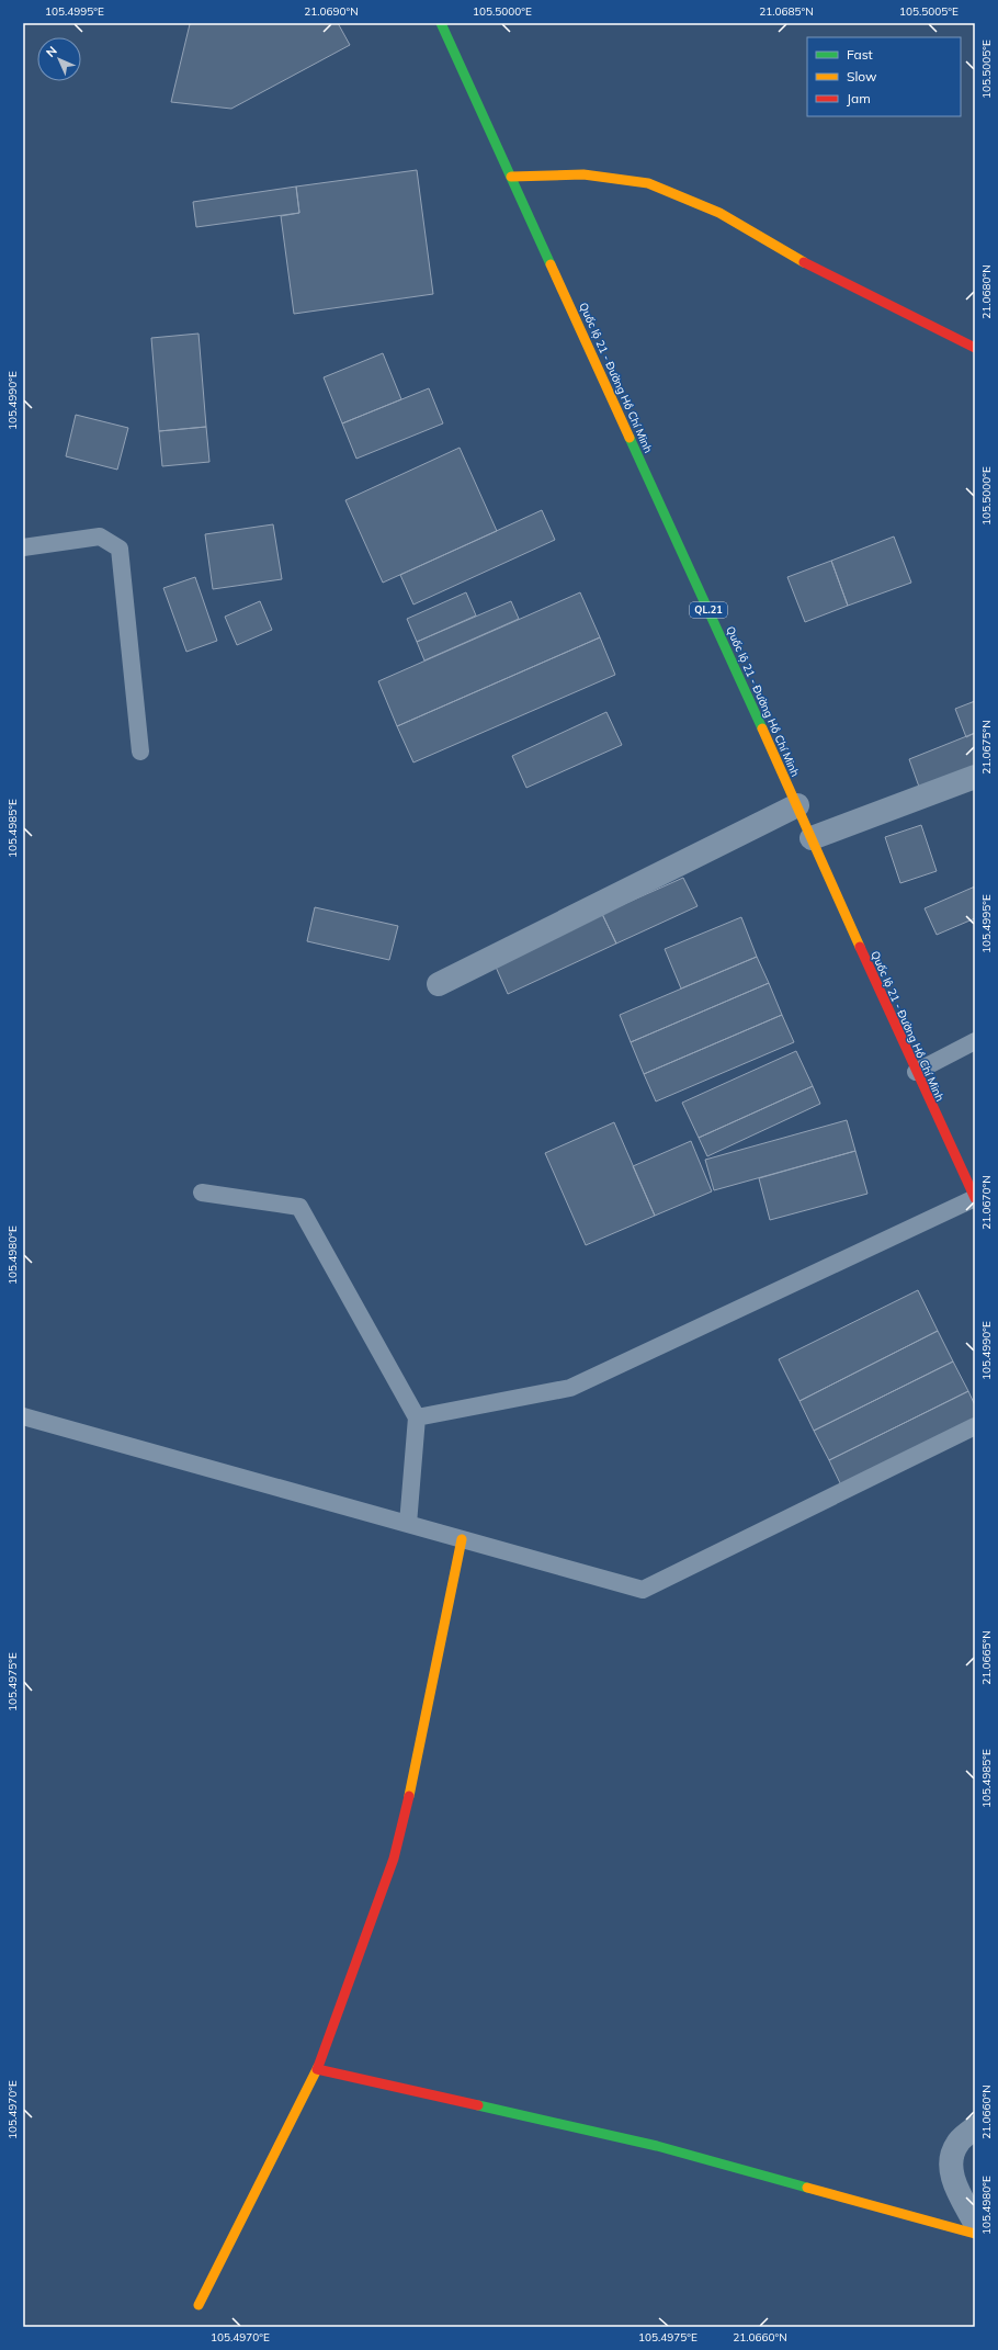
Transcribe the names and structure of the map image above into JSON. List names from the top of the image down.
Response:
{
  "streets": {
    "main road": ["Quốc lộ 21 - Đường Hồ Chí Minh", "QL.21"]
  },
  "legend": ["Fast", "Slow", "Jam"],
  "north": "top left",
  "coordinates": [
    "105.4995°E",
    "21.0690°N",
    "105.5000°E",
    "21.0685°N",
    "105.5005°E",
    "21.0680°N",
    "105.4990°E",
    "21.0675°N",
    "105.4985°E",
    "21.0670°N",
    "105.4980°E",
    "21.0665°N",
    "105.4975°E",
    "105.4970°E",
    "21.0660°N"
  ]
}
